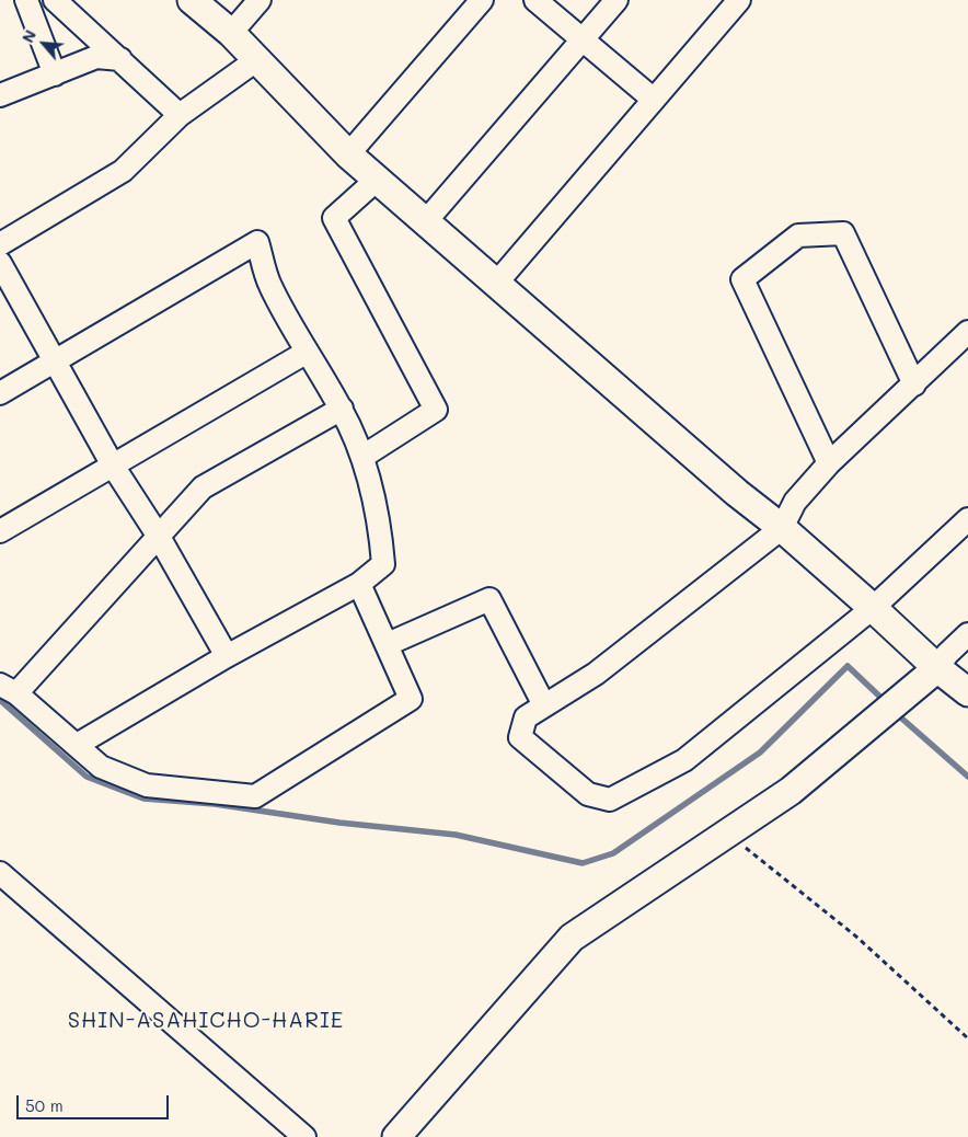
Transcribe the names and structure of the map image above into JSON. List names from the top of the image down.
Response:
{
  "districts": ["SHIN-ASAHICHO-HARIE"],
  "scale_bar": "50 m",
  "north": "top left"
}
